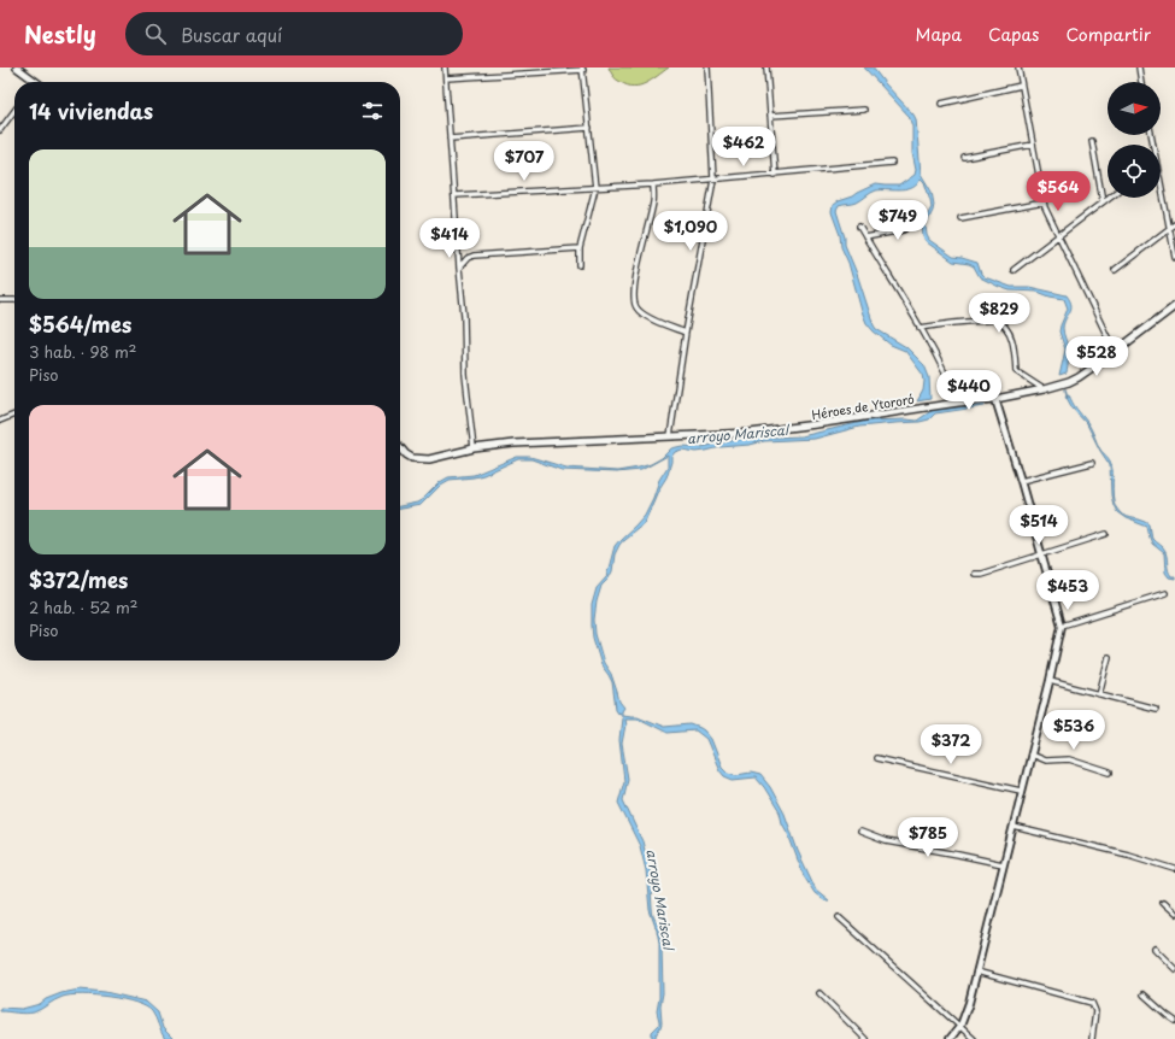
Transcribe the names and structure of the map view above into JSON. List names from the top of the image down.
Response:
{
  "streets": {
    "main road": ["Héroes de Ytororó"]
  },
  "water": ["arroyo Mariscal"],
  "north": "right",
  "page": {
    "header": "Nestly",
    "search": "Buscar aquí",
    "nav": ["Mapa", "Capas", "Compartir"],
    "heading": "14 viviendas",
    "price": [
      "$462",
      "$707",
      "$564",
      "$749",
      "$1,090",
      "$414",
      "$829",
      "$528",
      "$440",
      "$514",
      "$453",
      "$536",
      "$372",
      "$785"
    ],
    "list": [
      {
        "name": "$564/mes",
        "note": "3 hab. · 98 m² · Piso"
      },
      {
        "name": "$372/mes",
        "note": "2 hab. · 52 m² · Piso"
      }
    ]
  }
}
